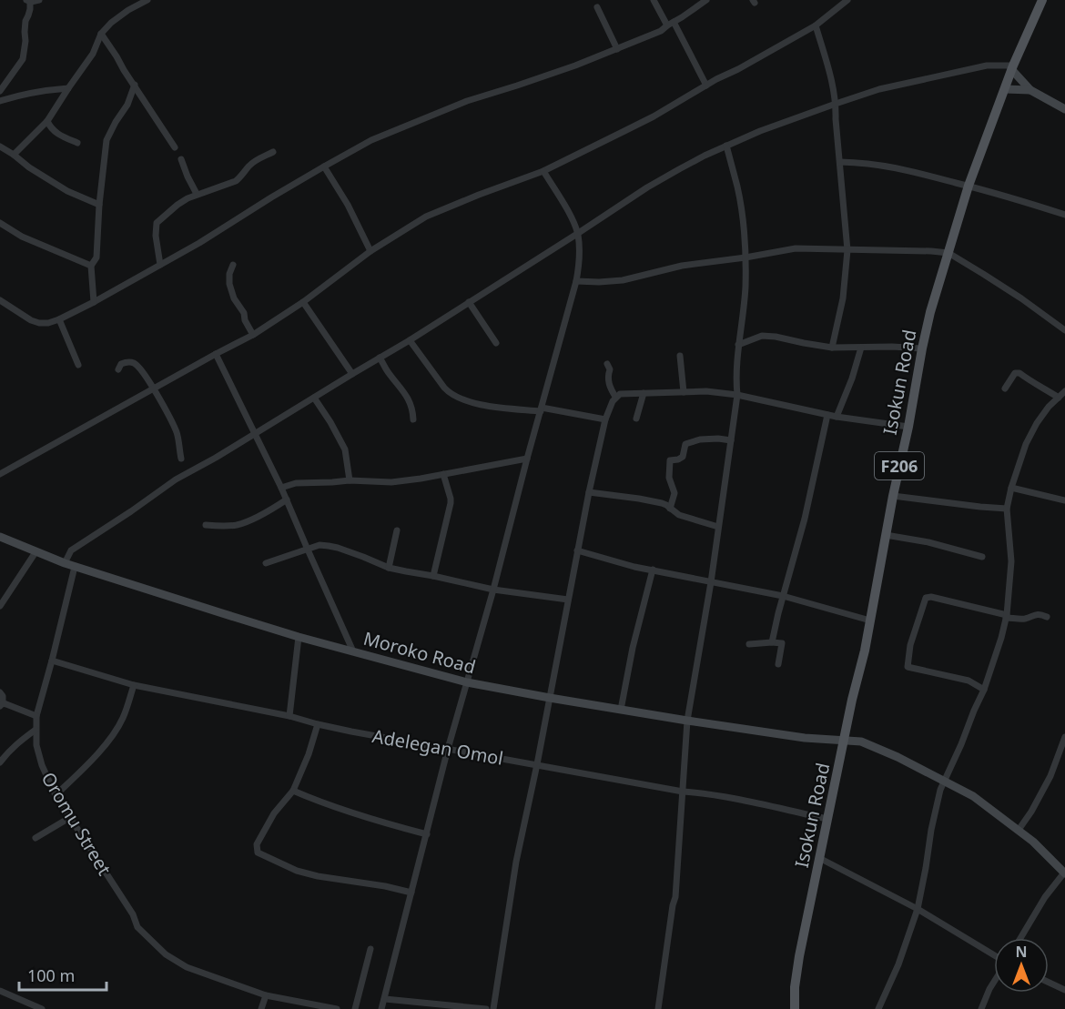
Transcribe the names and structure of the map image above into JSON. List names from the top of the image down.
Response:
{
  "streets": {
    "main road": ["Isokun Road", "F206"],
    "street": ["Moroko Road", "Adelegan Omol", "Oromu Street"]
  },
  "crossings": [
    ["Isokun Road", "Moroko Road"],
    ["Isokun Road", "Adelegan Omol"],
    ["Moroko Road", "Oromu Street"],
    ["Adelegan Omol", "Oromu Street"]
  ],
  "scale_bar": "100 m",
  "north": "top"
}
